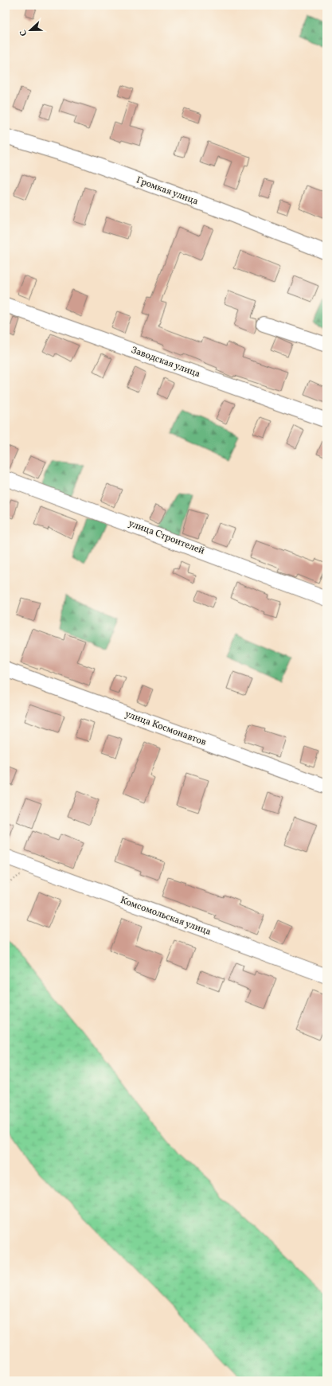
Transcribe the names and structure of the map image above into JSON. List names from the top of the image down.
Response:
{
  "streets": {
    "street": [
      "Громкая улица",
      "Заводская улица",
      "улица Строителей",
      "улица Космонавтов",
      "Комсомольская улица"
    ]
  },
  "north": "left"
}
